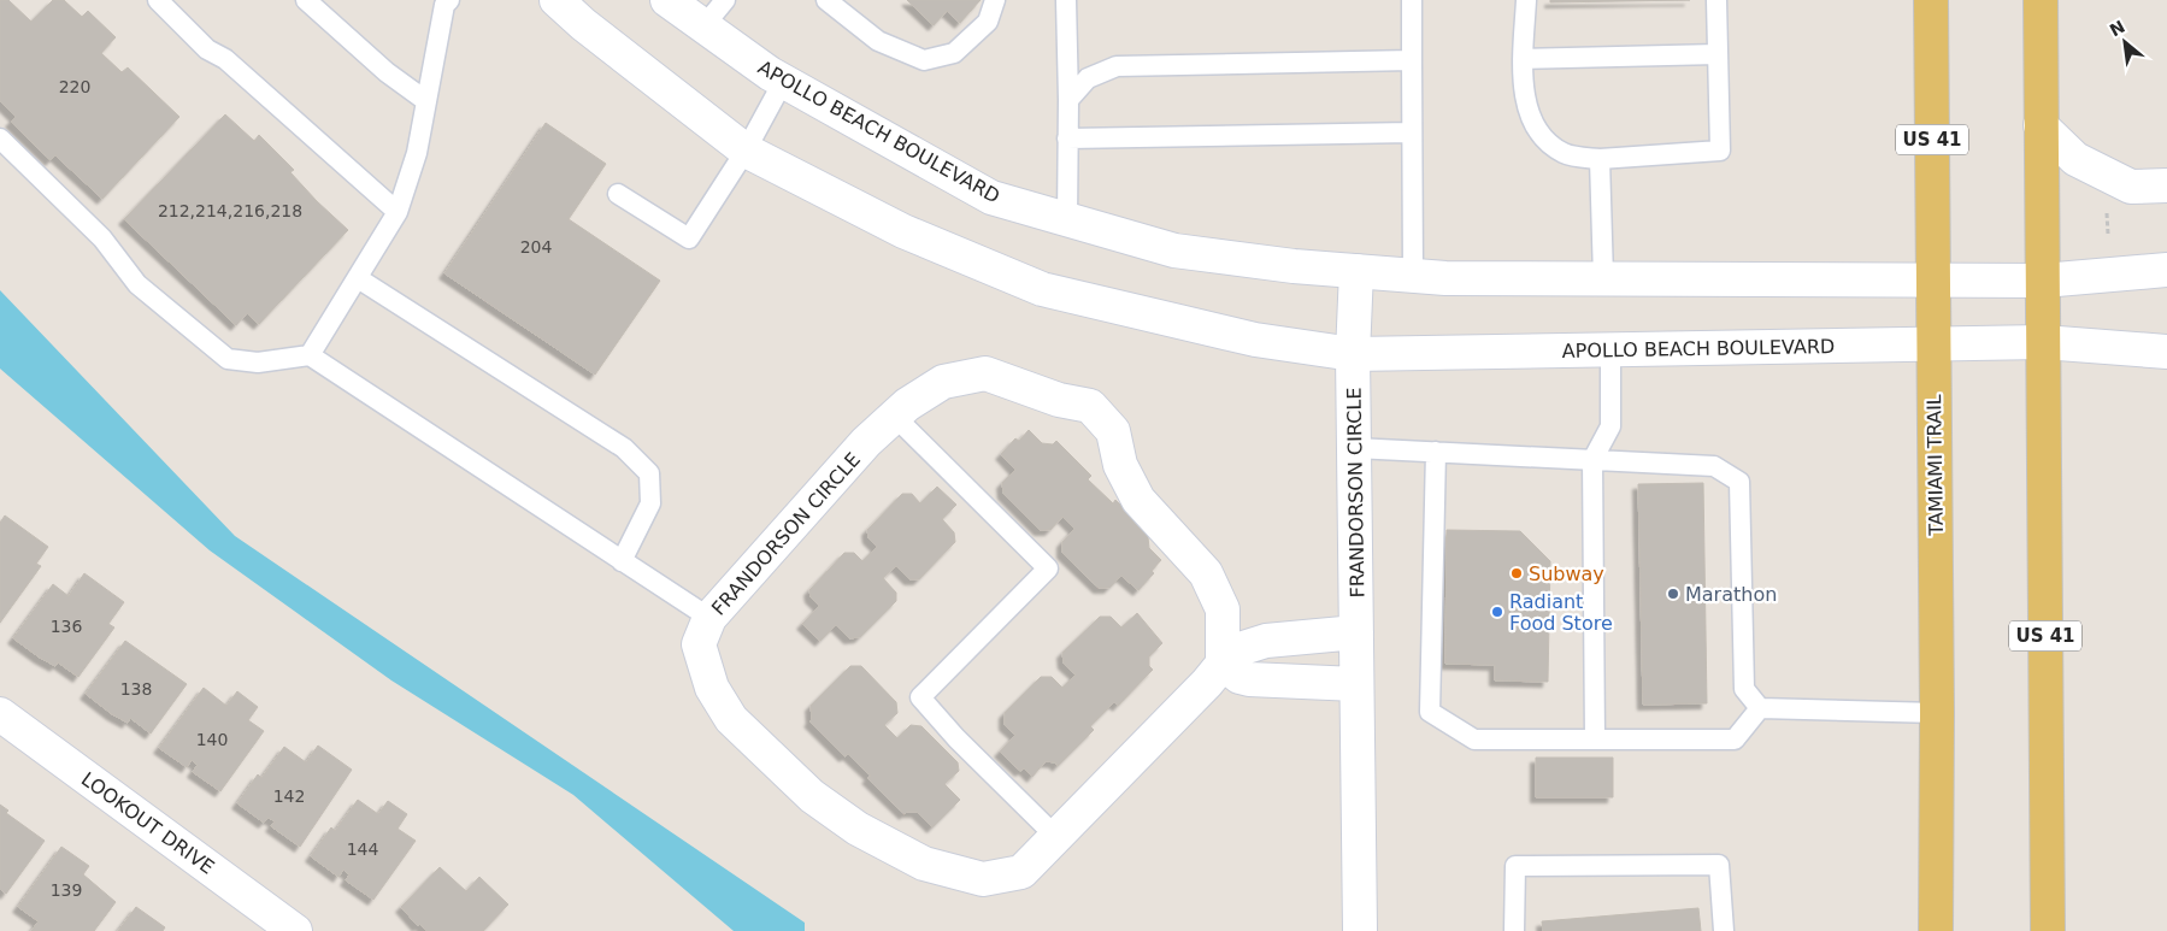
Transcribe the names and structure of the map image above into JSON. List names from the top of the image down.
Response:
{
  "streets": {
    "main road": [
      "APOLLO BEACH BOULEVARD",
      "US 41",
      "TAMIAMI TRAIL",
      "FRANDORSON CIRCLE",
      "LOOKOUT DRIVE"
    ]
  },
  "crossings": [
    ["APOLLO BEACH BOULEVARD", "US 41"],
    ["APOLLO BEACH BOULEVARD", "TAMIAMI TRAIL"],
    ["APOLLO BEACH BOULEVARD", "FRANDORSON CIRCLE"]
  ],
  "places": ["Subway", "Marathon", "Radiant Food Store"],
  "house_numbers": [
    "220",
    "212,214,216,218",
    "204",
    "136",
    "138",
    "140",
    "142",
    "144",
    "139"
  ],
  "north": "top left"
}
